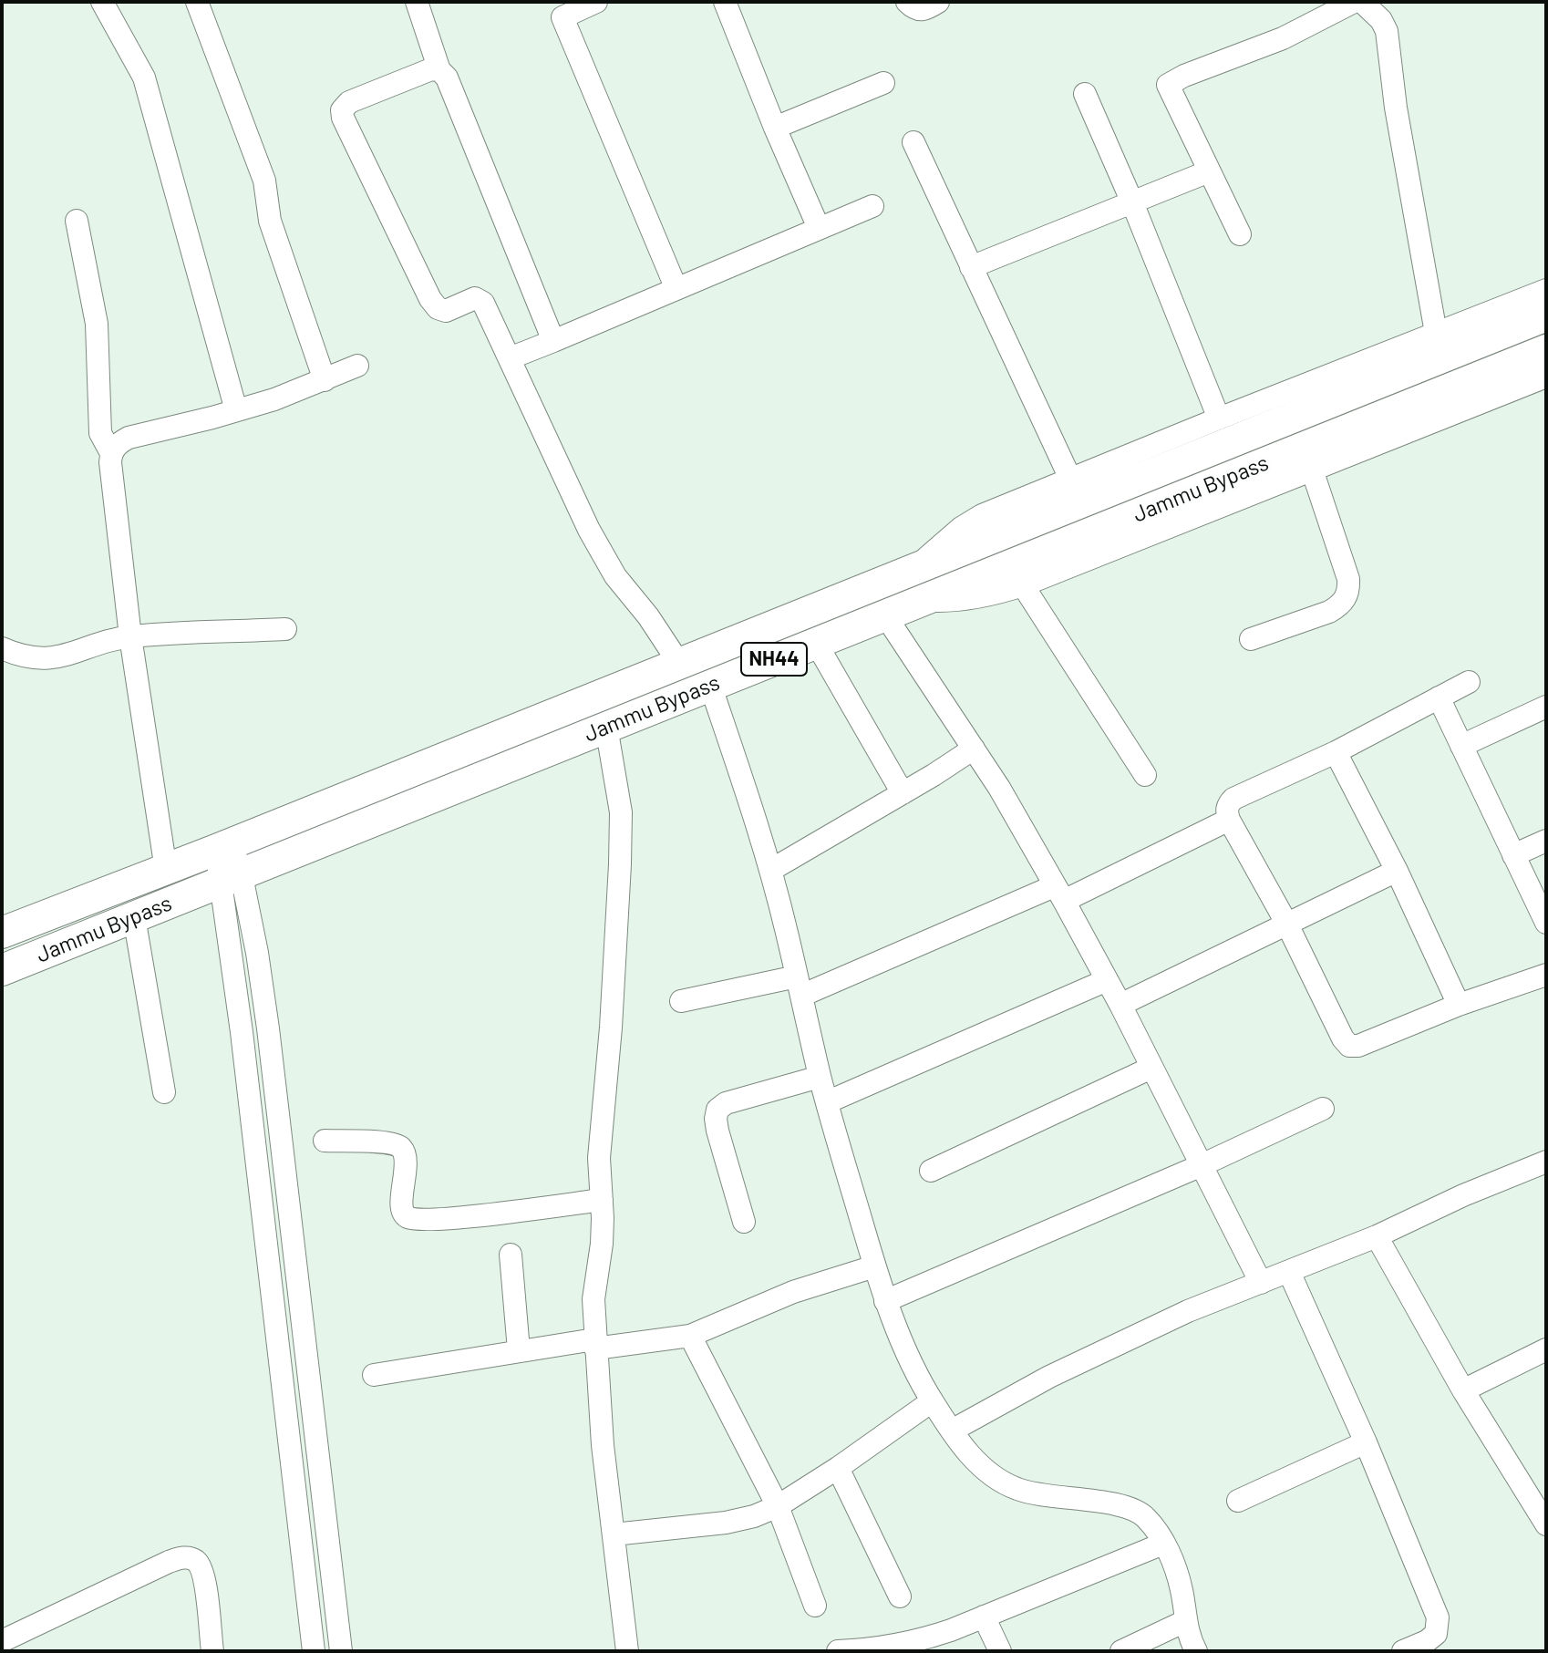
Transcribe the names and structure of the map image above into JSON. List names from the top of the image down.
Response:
{
  "streets": {
    "highway": ["Jammu Bypass", "NH44"]
  }
}
